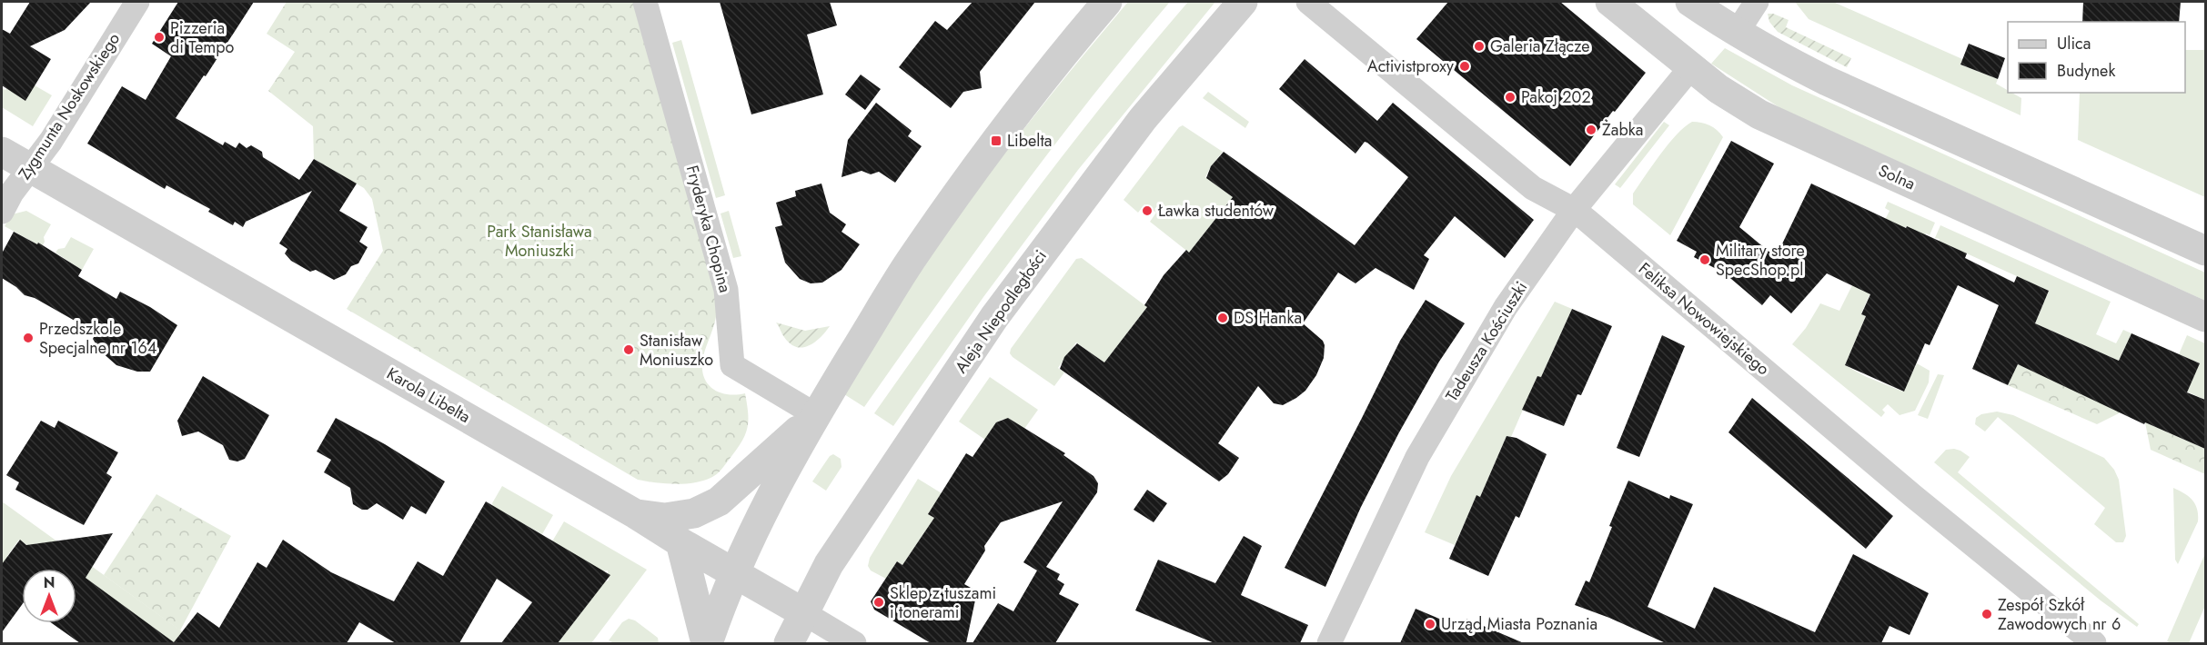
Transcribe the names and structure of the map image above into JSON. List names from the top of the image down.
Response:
{
  "streets": {
    "street": [
      "Zygmunta Noskowskiego",
      "Solna",
      "Fryderyka Chopina",
      "Aleja Niepodległości",
      "Feliksa Nowowiejskiego",
      "Tadeusza Kościuszki",
      "Karola Libelta"
    ]
  },
  "crossings": [
    ["Zygmunta Noskowskiego", "Karola Libelta"],
    ["Solna", "Tadeusza Kościuszki"],
    ["Aleja Niepodległości", "Karola Libelta"],
    ["Feliksa Nowowiejskiego", "Tadeusza Kościuszki"]
  ],
  "parks": ["Park Stanisława Moniuszki"],
  "places": {
    "other": [
      "Pizzeria di Tempo",
      "Galeria Złącze",
      "Activistproxy",
      "Pakoj 202",
      "Żabka",
      "Ławka studentów",
      "Military store SpecShop.pl",
      "DS Hanka",
      "Przedszkole Specjalne nr 164",
      "Stanisław Moniuszko",
      "Sklep z tuszami i tonerami",
      "Zespół Szkół Zawodowych nr 6",
      "Urząd Miasta Poznania"
    ],
    "transit": ["Libelta"]
  },
  "legend": ["Ulica", "Budynek"],
  "north": "top"
}
